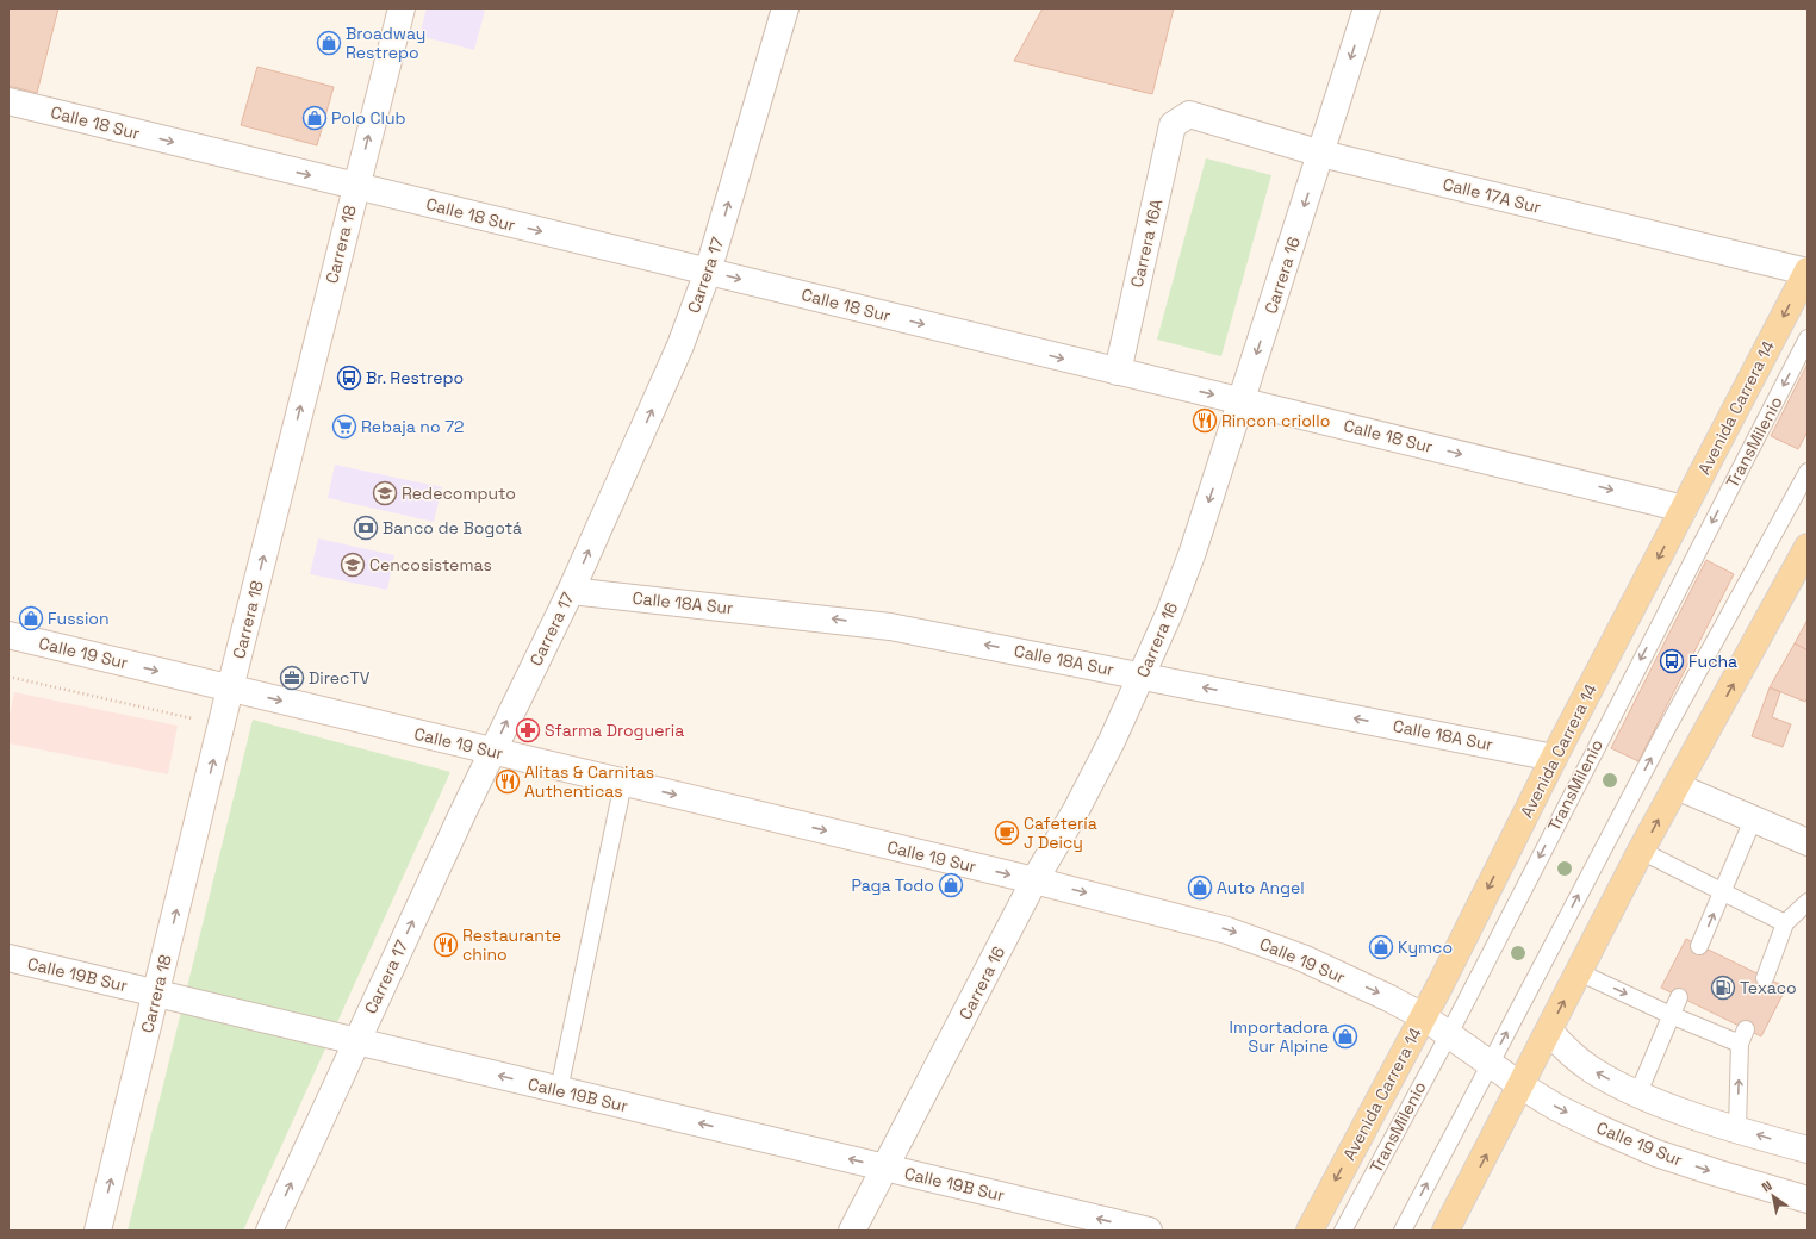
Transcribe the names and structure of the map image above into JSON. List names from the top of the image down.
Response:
{
  "streets": {
    "main road": ["Avenida Carrera 14"],
    "street": [
      "Calle 18 Sur",
      "Calle 17A Sur",
      "Carrera 16A",
      "Carrera 18",
      "Carrera 17",
      "Carrera 16",
      "Calle 18A Sur",
      "Calle 19 Sur",
      "Calle 19B Sur"
    ],
    "lane": ["TransMilenio"]
  },
  "crossings": [
    ["Calle 18 Sur", "Carrera 16A"],
    ["Calle 18 Sur", "Carrera 18"],
    ["Calle 18 Sur", "Carrera 17"],
    ["Calle 18 Sur", "Carrera 16"],
    ["Calle 18 Sur", "Avenida Carrera 14"],
    ["Calle 17A Sur", "Carrera 16A"],
    ["Calle 17A Sur", "Carrera 16"],
    ["Calle 17A Sur", "Avenida Carrera 14"],
    ["Carrera 18", "Calle 19 Sur"],
    ["Carrera 18", "Calle 19B Sur"],
    ["Carrera 17", "Calle 18A Sur"],
    ["Carrera 17", "Calle 19 Sur"],
    ["Carrera 17", "Calle 19B Sur"],
    ["Carrera 16", "Calle 18A Sur"],
    ["Carrera 16", "Calle 19 Sur"],
    ["Carrera 16", "Calle 19B Sur"],
    ["Avenida Carrera 14", "Calle 18A Sur"],
    ["Avenida Carrera 14", "Calle 19 Sur"],
    ["TransMilenio", "Calle 19 Sur"]
  ],
  "one_way": [
    "Calle 18 Sur",
    "Carrera 18",
    "Carrera 17",
    "Carrera 16",
    "Calle 18A Sur",
    "Calle 19 Sur",
    "Calle 19B Sur"
  ],
  "places": {
    "shop": [
      "Broadway Restrepo",
      "Polo Club",
      "Fussion",
      "Paga Todo",
      "Auto Angel",
      "Kymco",
      "Importadora Sur Alpine"
    ],
    "bus stop": ["Br. Restrepo", "Fucha"],
    "restaurant": ["Rincon criollo", "Alitas & Carnitas Authenticas", "Restaurante chino"],
    "supermarket": ["Rebaja no 72"],
    "school or university": ["Redecomputo", "Cencosistemas"],
    "bank": ["Banco de Bogotá"],
    "office": ["DirecTV"],
    "pharmacy": ["Sfarma Drogueria"],
    "cafe": ["Cafetería J Deicy"],
    "fuel station": ["Texaco"]
  },
  "north": "top left"
}
